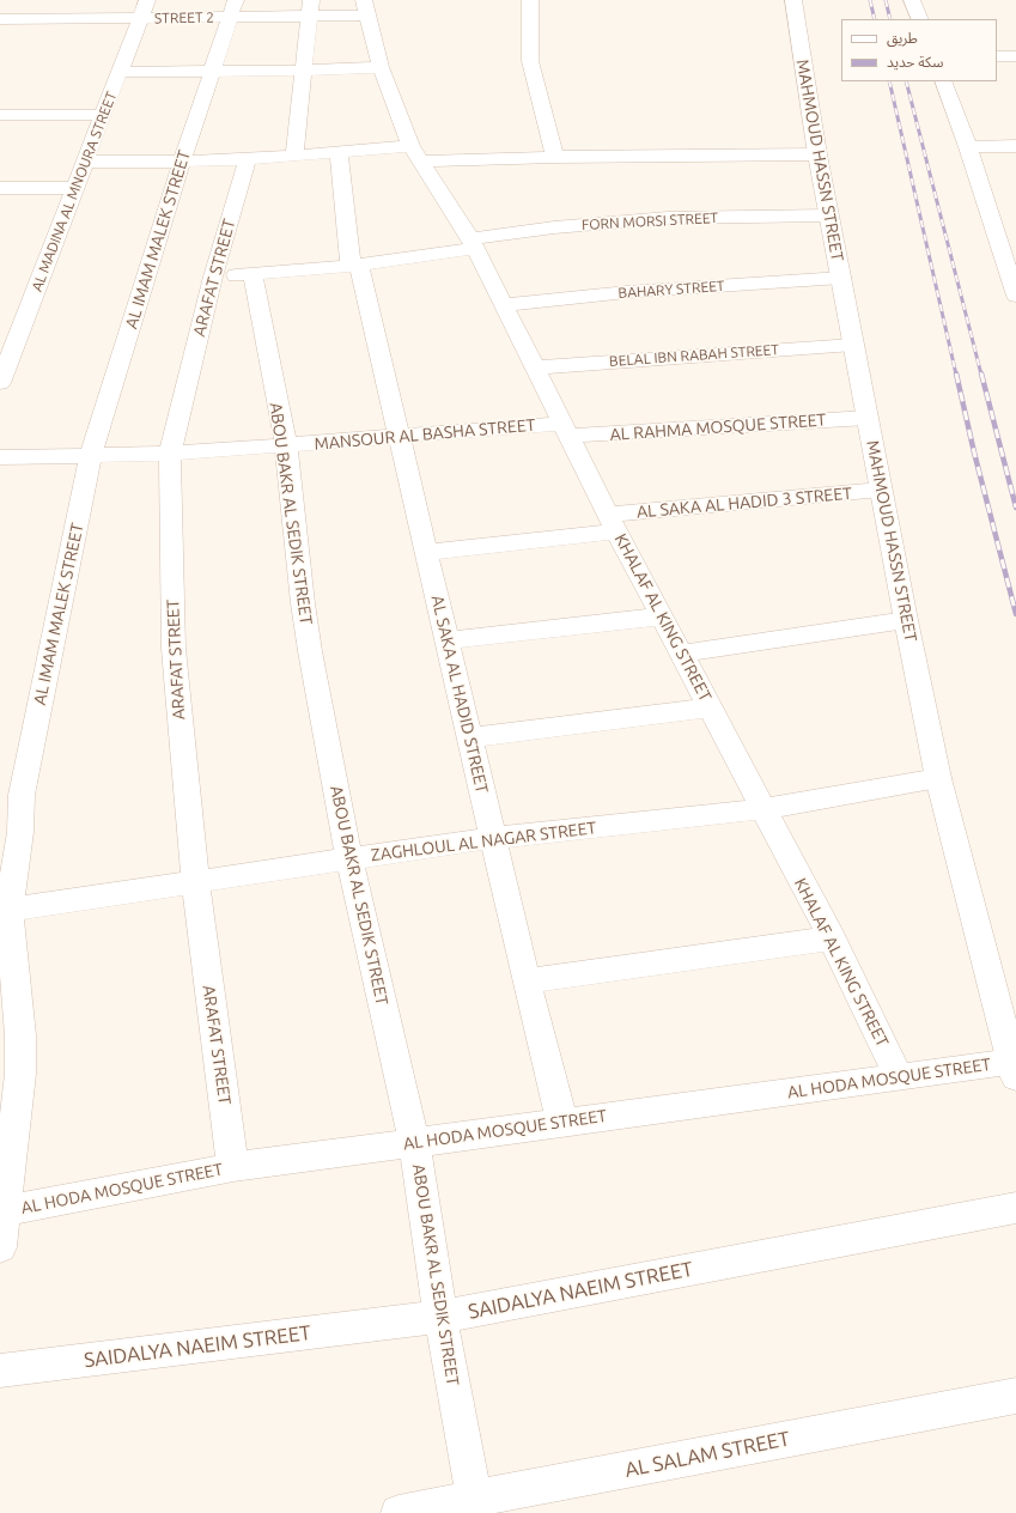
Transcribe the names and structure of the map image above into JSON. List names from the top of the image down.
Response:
{
  "streets": {
    "street": [
      "STREET 2",
      "MAHMOUD HASSN STREET",
      "AL MADINA AL MNOURA STREET",
      "FORN MORSI STREET",
      "AL IMAM MALEK STREET",
      "ARAFAT STREET",
      "BAHARY STREET",
      "BELAL IBN RABAH STREET",
      "AL RAHMA MOSQUE STREET",
      "MANSOUR AL BASHA STREET",
      "AL SAKA AL HADID 3 STREET",
      "ABOU BAKR AL SEDIK STREET",
      "KHALAF AL KING STREET",
      "AL SAKA AL HADID STREET",
      "ZAGHLOUL AL NAGAR STREET",
      "AL HODA MOSQUE STREET",
      "SAIDALYA NAEIM STREET",
      "AL SALAM STREET"
    ]
  },
  "crossings": [
    ["STREET 2", "AL MADINA AL MNOURA STREET"],
    ["STREET 2", "AL IMAM MALEK STREET"],
    ["STREET 2", "KHALAF AL KING STREET"],
    ["MAHMOUD HASSN STREET", "FORN MORSI STREET"],
    ["MAHMOUD HASSN STREET", "BAHARY STREET"],
    ["MAHMOUD HASSN STREET", "BELAL IBN RABAH STREET"],
    ["MAHMOUD HASSN STREET", "AL RAHMA MOSQUE STREET"],
    ["MAHMOUD HASSN STREET", "AL SAKA AL HADID 3 STREET"],
    ["MAHMOUD HASSN STREET", "ZAGHLOUL AL NAGAR STREET"],
    ["MAHMOUD HASSN STREET", "AL HODA MOSQUE STREET"],
    ["FORN MORSI STREET", "ARAFAT STREET"],
    ["FORN MORSI STREET", "ABOU BAKR AL SEDIK STREET"],
    ["FORN MORSI STREET", "KHALAF AL KING STREET"],
    ["FORN MORSI STREET", "AL SAKA AL HADID STREET"],
    ["AL IMAM MALEK STREET", "MANSOUR AL BASHA STREET"],
    ["AL IMAM MALEK STREET", "ZAGHLOUL AL NAGAR STREET"],
    ["AL IMAM MALEK STREET", "AL HODA MOSQUE STREET"],
    ["ARAFAT STREET", "MANSOUR AL BASHA STREET"],
    ["ARAFAT STREET", "ZAGHLOUL AL NAGAR STREET"],
    ["ARAFAT STREET", "AL HODA MOSQUE STREET"],
    ["BAHARY STREET", "KHALAF AL KING STREET"],
    ["BELAL IBN RABAH STREET", "KHALAF AL KING STREET"],
    ["AL RAHMA MOSQUE STREET", "MANSOUR AL BASHA STREET"],
    ["AL RAHMA MOSQUE STREET", "KHALAF AL KING STREET"],
    ["MANSOUR AL BASHA STREET", "ABOU BAKR AL SEDIK STREET"],
    ["MANSOUR AL BASHA STREET", "KHALAF AL KING STREET"],
    ["MANSOUR AL BASHA STREET", "AL SAKA AL HADID STREET"],
    ["AL SAKA AL HADID 3 STREET", "KHALAF AL KING STREET"],
    ["AL SAKA AL HADID 3 STREET", "AL SAKA AL HADID STREET"],
    ["ABOU BAKR AL SEDIK STREET", "ZAGHLOUL AL NAGAR STREET"],
    ["ABOU BAKR AL SEDIK STREET", "AL HODA MOSQUE STREET"],
    ["ABOU BAKR AL SEDIK STREET", "SAIDALYA NAEIM STREET"],
    ["ABOU BAKR AL SEDIK STREET", "AL SALAM STREET"],
    ["KHALAF AL KING STREET", "ZAGHLOUL AL NAGAR STREET"],
    ["KHALAF AL KING STREET", "AL HODA MOSQUE STREET"],
    ["AL SAKA AL HADID STREET", "ZAGHLOUL AL NAGAR STREET"],
    ["AL SAKA AL HADID STREET", "AL HODA MOSQUE STREET"]
  ],
  "legend": ["طريق", "سكة حديد"]
}
